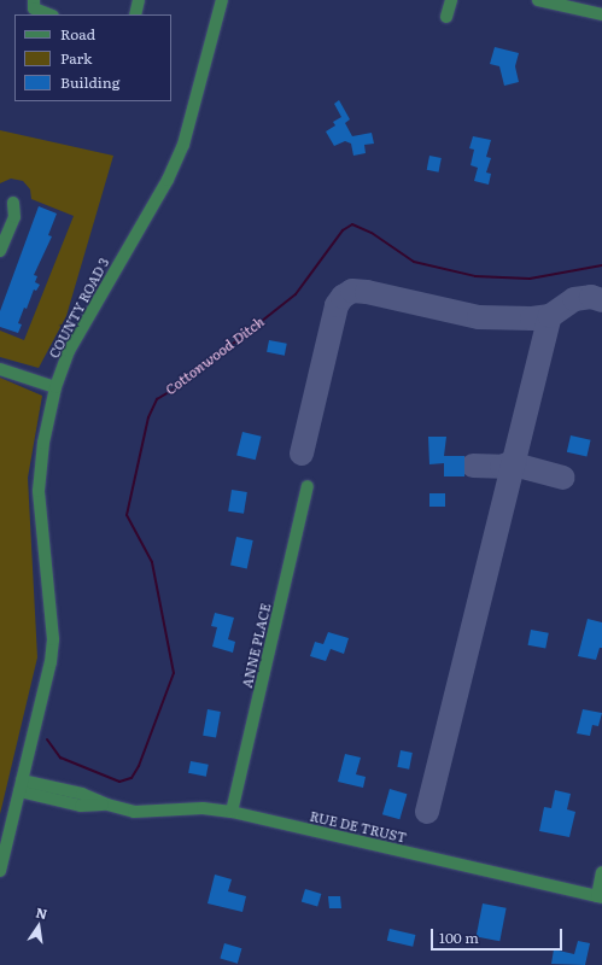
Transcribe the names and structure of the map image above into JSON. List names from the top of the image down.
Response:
{
  "streets": {
    "street": ["COUNTY ROAD 3", "ANNE PLACE", "RUE DE TRUST"]
  },
  "crossings": [
    ["COUNTY ROAD 3", "RUE DE TRUST"],
    ["ANNE PLACE", "RUE DE TRUST"]
  ],
  "water": ["Cottonwood Ditch"],
  "legend": ["Road", "Park", "Building"],
  "scale_bar": "100 m",
  "north": "top"
}
